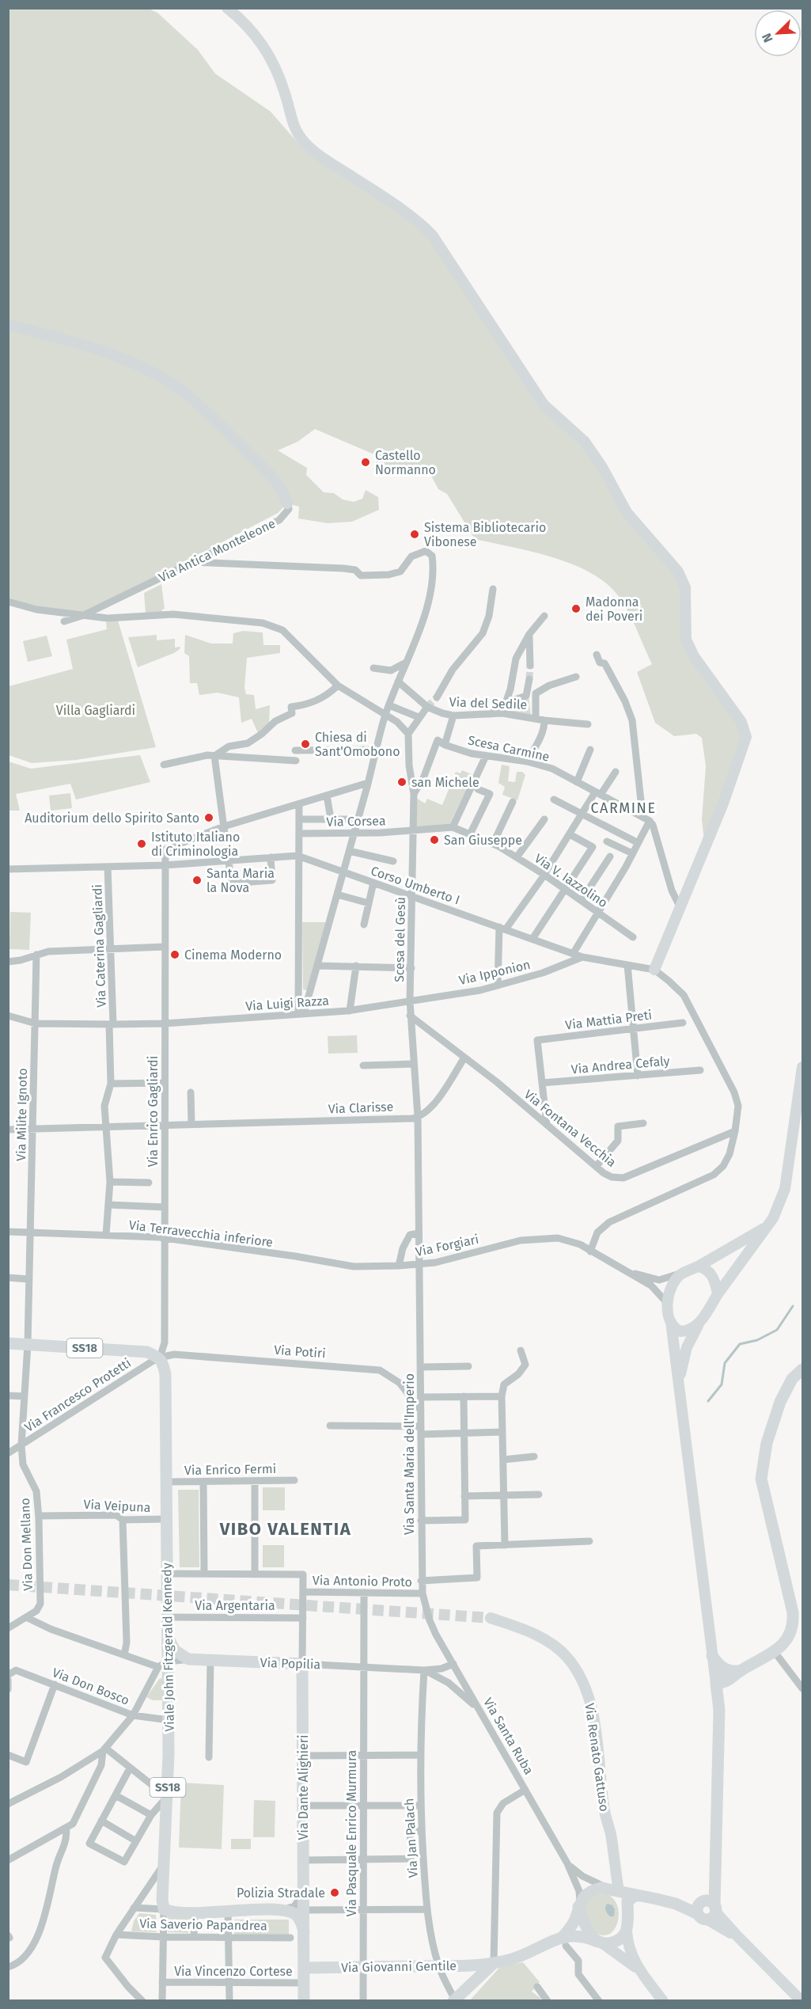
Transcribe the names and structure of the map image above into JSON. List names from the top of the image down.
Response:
{
  "streets": {
    "main road": [
      "SS18",
      "Viale John Fitzgerald Kennedy",
      "Via Popilia",
      "Via Dante Alighieri",
      "Via Giovanni Gentile"
    ],
    "street": [
      "Via Antica Monteleone",
      "Via del Sedile",
      "Scesa Carmine",
      "Via Corsea",
      "Via V. Iazzolino",
      "Corso Umberto I",
      "Scesa del Gesù",
      "Via Caterina Gagliardi",
      "Via Ipponion",
      "Via Luigi Razza",
      "Via Mattia Preti",
      "Via Andrea Cefaly",
      "Via Clarisse",
      "Via Enrico Gagliardi",
      "Via Milite Ignoto",
      "Via Fontana Vecchia",
      "Via Terravecchia inferiore",
      "Via Forgiari",
      "Via Potiri",
      "Via Francesco Protetti",
      "Via Santa Maria dell'Imperio",
      "Via Enrico Fermi",
      "Via Veipuna",
      "Via Don Mellano",
      "Via Antonio Proto",
      "Via Argentaria",
      "Via Don Bosco",
      "Via Santa Ruba",
      "Via Renato Gattuso",
      "Via Pasquale Enrico Murmura",
      "Via Jan Palach",
      "Via Saverio Papandrea",
      "Via Vincenzo Cortese"
    ]
  },
  "crossings": [
    ["Via Corsea", "Via V. Iazzolino"],
    ["Via Corsea", "Scesa del Gesù"],
    ["Via V. Iazzolino", "Scesa del Gesù"],
    ["Corso Umberto I", "Scesa del Gesù"],
    ["Corso Umberto I", "Via Caterina Gagliardi"],
    ["Corso Umberto I", "Via Ipponion"],
    ["Corso Umberto I", "Via Enrico Gagliardi"],
    ["Scesa del Gesù", "Via Ipponion"],
    ["Scesa del Gesù", "Via Luigi Razza"],
    ["Scesa del Gesù", "Via Clarisse"],
    ["Scesa del Gesù", "Via Fontana Vecchia"],
    ["Scesa del Gesù", "Via Santa Maria dell'Imperio"],
    ["Via Caterina Gagliardi", "Via Luigi Razza"],
    ["Via Caterina Gagliardi", "Via Clarisse"],
    ["Via Caterina Gagliardi", "Via Terravecchia inferiore"],
    ["Via Ipponion", "Via Luigi Razza"],
    ["Via Luigi Razza", "Via Enrico Gagliardi"],
    ["Via Luigi Razza", "Via Milite Ignoto"],
    ["Via Mattia Preti", "Via Andrea Cefaly"],
    ["Via Clarisse", "Via Enrico Gagliardi"],
    ["Via Clarisse", "Via Milite Ignoto"],
    ["Via Clarisse", "Via Santa Maria dell'Imperio"],
    ["Via Enrico Gagliardi", "Via Terravecchia inferiore"],
    ["Via Enrico Gagliardi", "SS18"],
    ["Via Enrico Gagliardi", "Via Potiri"],
    ["Via Enrico Gagliardi", "Via Francesco Protetti"],
    ["Via Enrico Gagliardi", "Viale John Fitzgerald Kennedy"],
    ["Via Milite Ignoto", "Via Terravecchia inferiore"],
    ["Via Milite Ignoto", "SS18"],
    ["Via Milite Ignoto", "Via Francesco Protetti"],
    ["Via Milite Ignoto", "Via Don Mellano"],
    ["Via Terravecchia inferiore", "Via Forgiari"],
    ["SS18", "Via Potiri"],
    ["SS18", "Via Francesco Protetti"],
    ["SS18", "Viale John Fitzgerald Kennedy"],
    ["Via Potiri", "Via Francesco Protetti"],
    ["Via Potiri", "Via Santa Maria dell'Imperio"],
    ["Via Potiri", "Viale John Fitzgerald Kennedy"],
    ["Via Francesco Protetti", "Via Don Mellano"],
    ["Via Francesco Protetti", "Viale John Fitzgerald Kennedy"],
    ["Via Santa Maria dell'Imperio", "Via Antonio Proto"],
    ["Via Santa Maria dell'Imperio", "Via Santa Ruba"],
    ["Via Enrico Fermi", "Viale John Fitzgerald Kennedy"],
    ["Via Veipuna", "Via Don Mellano"],
    ["Via Veipuna", "Viale John Fitzgerald Kennedy"],
    ["Via Antonio Proto", "Via Dante Alighieri"],
    ["Via Antonio Proto", "Via Pasquale Enrico Murmura"],
    ["Via Argentaria", "Viale John Fitzgerald Kennedy"],
    ["Via Argentaria", "Via Dante Alighieri"],
    ["Viale John Fitzgerald Kennedy", "Via Don Bosco"],
    ["Via Popilia", "Via Dante Alighieri"],
    ["Via Popilia", "Via Pasquale Enrico Murmura"],
    ["Via Popilia", "Via Jan Palach"],
    ["Via Santa Ruba", "Via Renato Gattuso"],
    ["Via Dante Alighieri", "Via Giovanni Gentile"],
    ["Via Dante Alighieri", "Via Vincenzo Cortese"],
    ["Via Pasquale Enrico Murmura", "Via Giovanni Gentile"],
    ["Via Jan Palach", "Via Giovanni Gentile"]
  ],
  "districts": ["CARMINE", "VIBO VALENTIA"],
  "parks": ["Villa Gagliardi"],
  "places": [
    "Castello Normanno",
    "Sistema Bibliotecario Vibonese",
    "Madonna dei Poveri",
    "Chiesa di Sant'Omobono",
    "san Michele",
    "Auditorium dello Spirito Santo",
    "San Giuseppe",
    "Istituto Italiano di Criminologia",
    "Santa Maria la Nova",
    "Cinema Moderno",
    "Polizia Stradale"
  ],
  "north": "bottom left"
}
